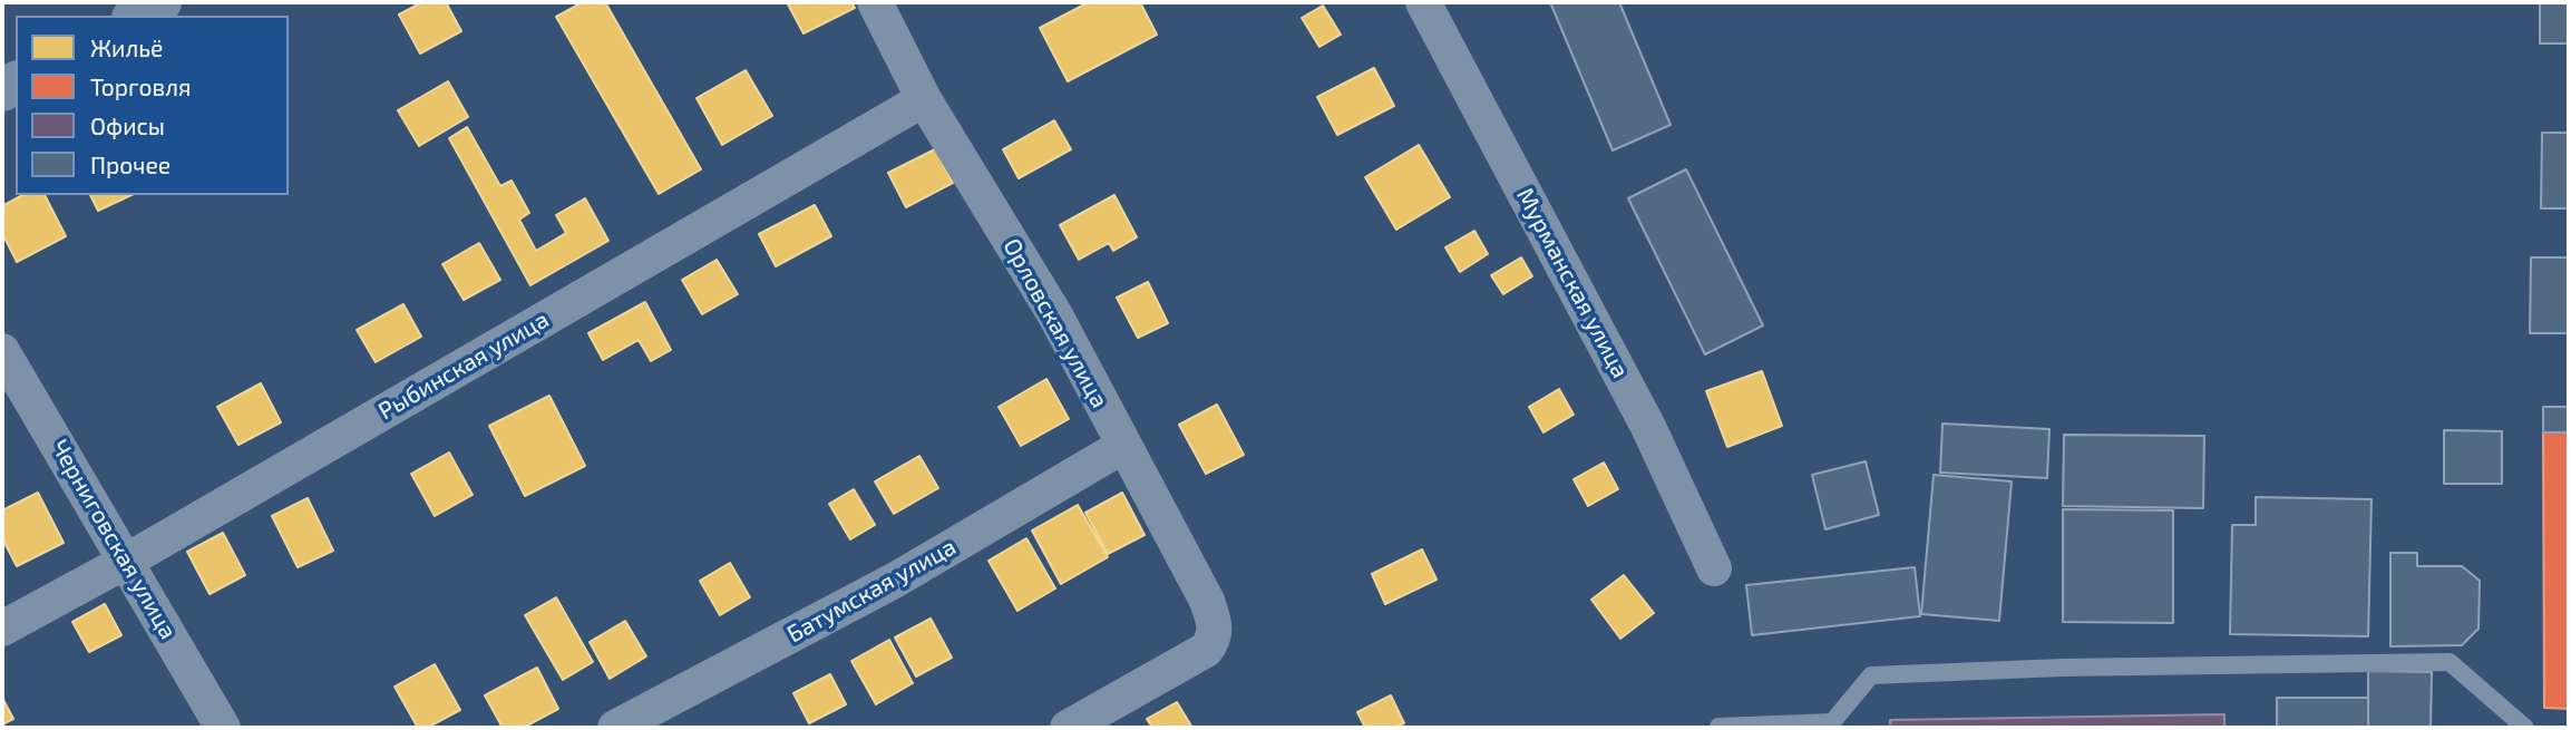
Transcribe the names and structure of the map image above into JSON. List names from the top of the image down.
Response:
{
  "streets": {
    "street": [
      "Мурманская улица",
      "Орловская улица",
      "Рыбинская улица",
      "Черниговская улица",
      "Батумская улица"
    ]
  },
  "crossings": [
    ["Орловская улица", "Рыбинская улица"],
    ["Орловская улица", "Батумская улица"],
    ["Рыбинская улица", "Черниговская улица"]
  ],
  "legend": [
    "Жильё",
    "Торговля",
    "Офисы",
    "Прочее"
  ]
}
